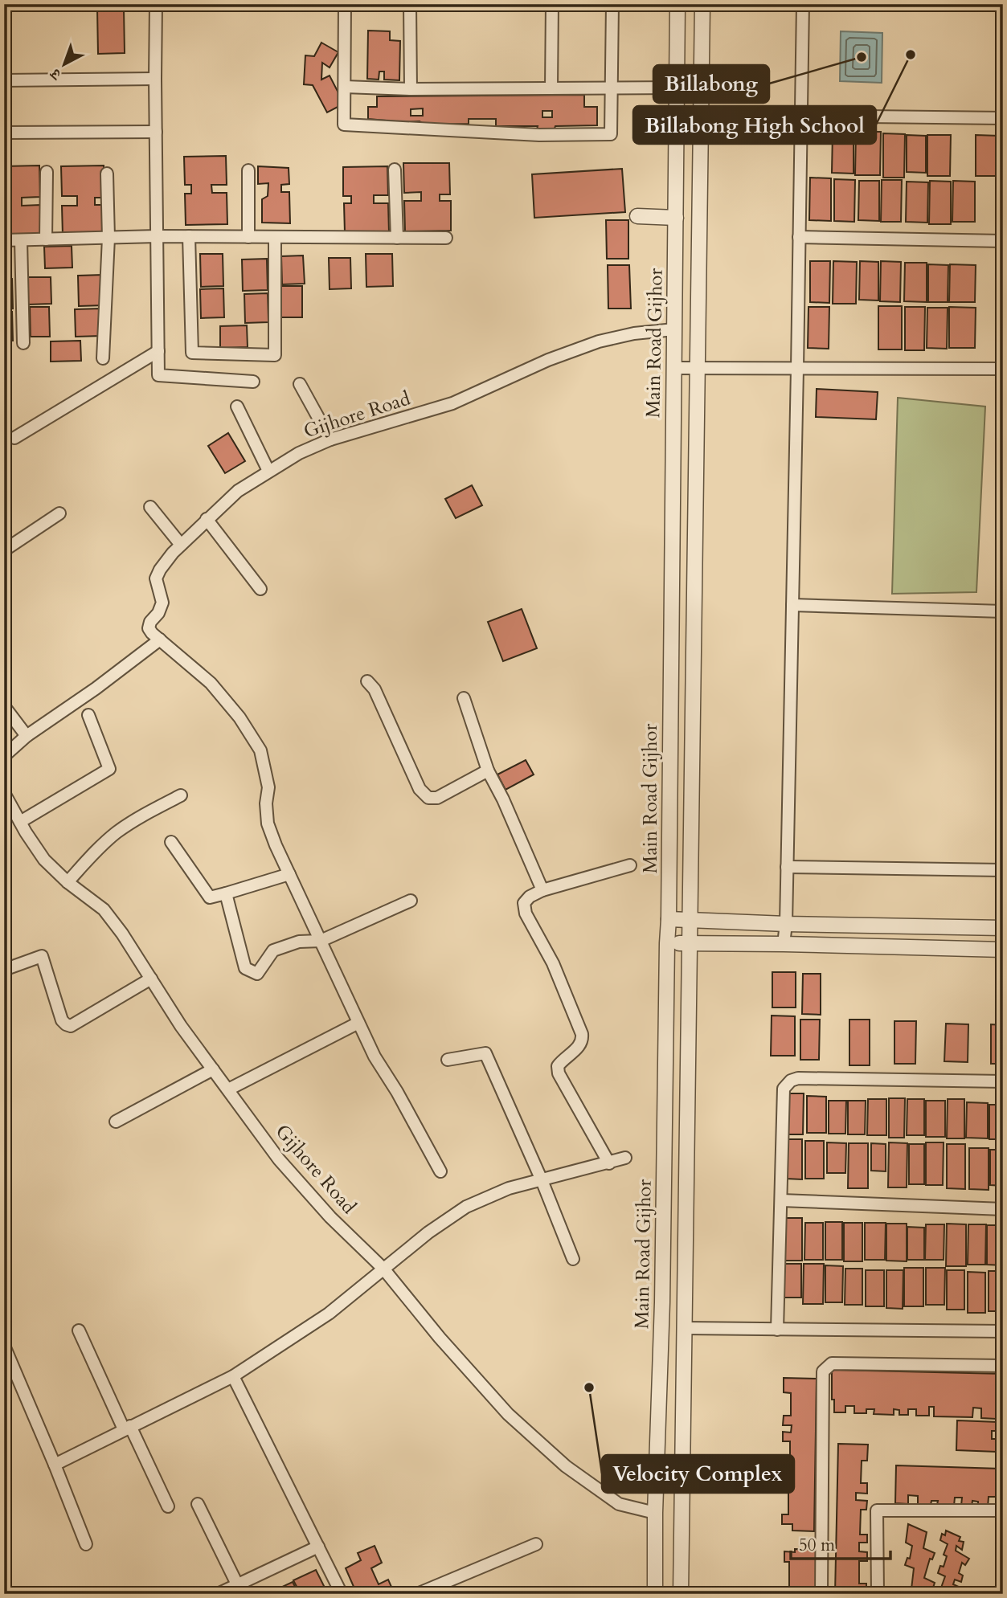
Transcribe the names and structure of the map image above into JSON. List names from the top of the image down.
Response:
{
  "streets": {
    "street": ["Main Road Gijhor", "Gijhore Road"]
  },
  "crossings": [
    ["Main Road Gijhor", "Gijhore Road"]
  ],
  "places": ["Billabong High School", "Billabong", "Velocity Complex"],
  "scale_bar": "50 m",
  "north": "bottom left"
}
